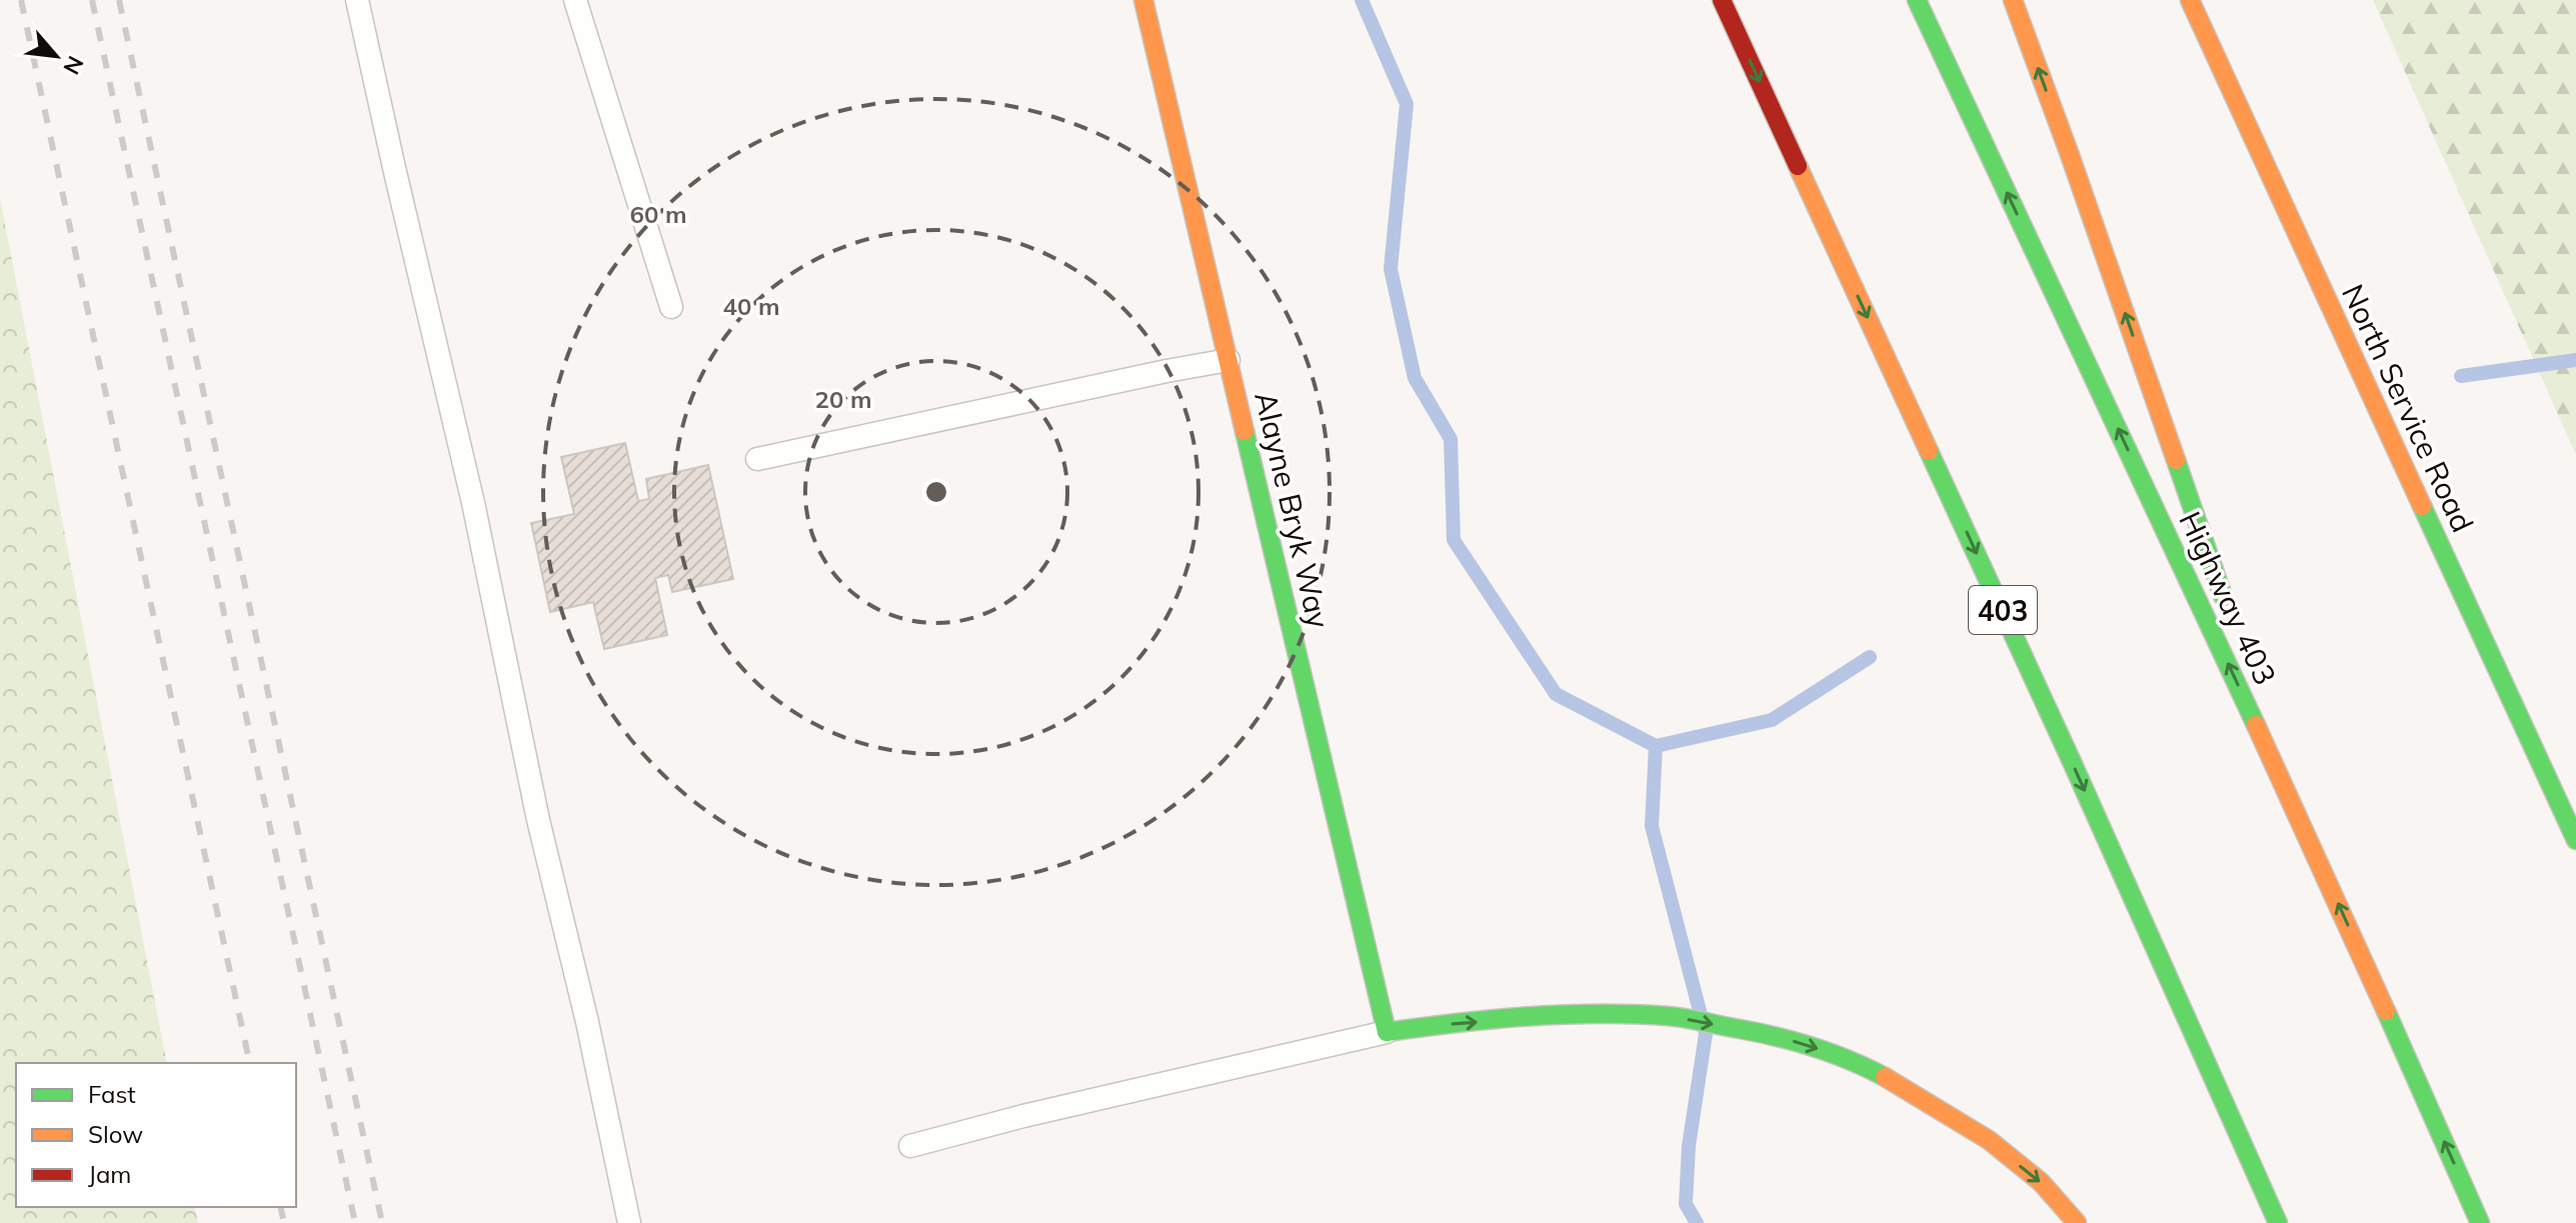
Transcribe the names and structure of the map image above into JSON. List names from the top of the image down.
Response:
{
  "streets": {
    "main road": [
      "North Service Road",
      "Alayne Bryk Way",
      "Highway 403",
      "403"
    ]
  },
  "legend": ["Fast", "Slow", "Jam"],
  "north": "bottom right",
  "rings": ["60 m", "40 m", "20 m"]
}
